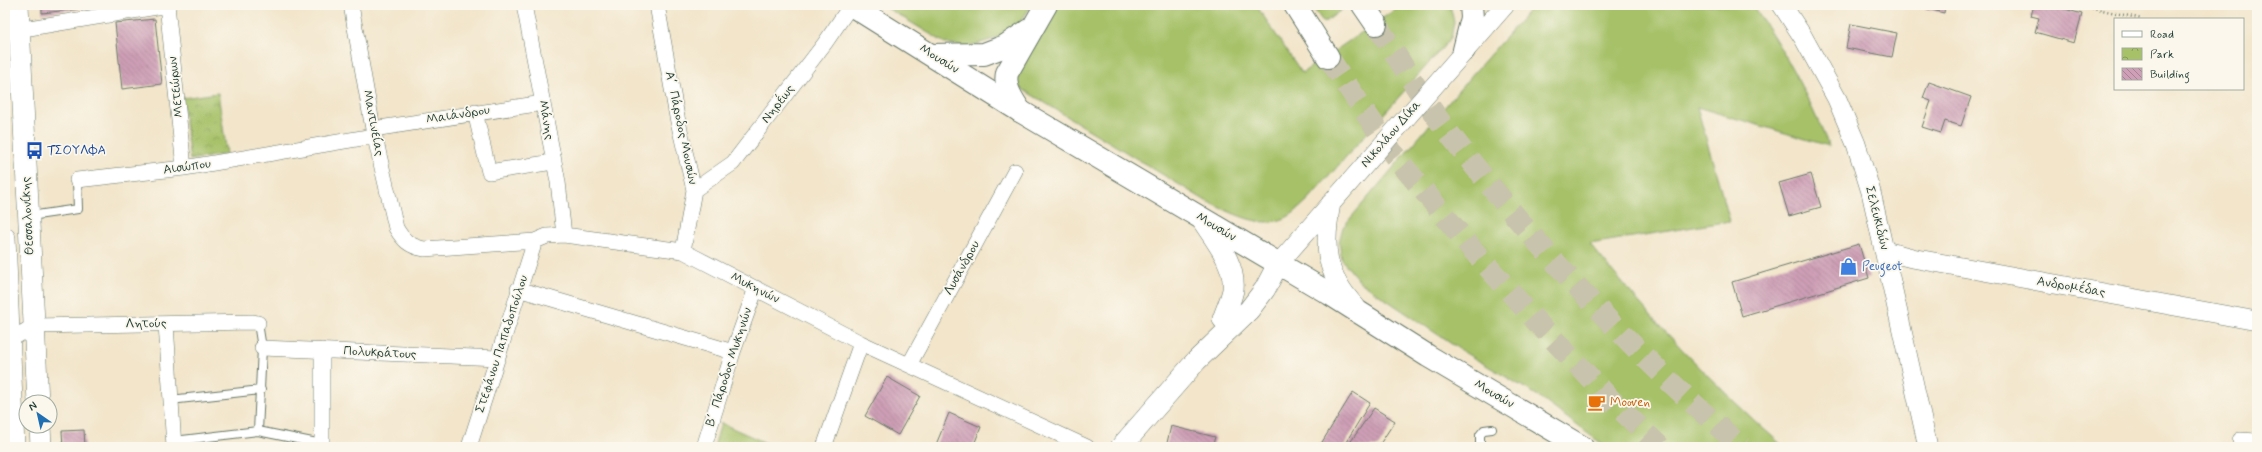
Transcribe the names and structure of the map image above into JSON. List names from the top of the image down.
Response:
{
  "streets": {
    "main road": ["Μουσών", "Νικολάου Δίκα", "Θεσσαλονίκης"],
    "street": [
      "Μετεώρων",
      "Νηρέως",
      "Μαιάνδρου",
      "Μάνης",
      "Μαντινείας",
      "Α΄ Πάροδος Μουσών",
      "Αισώπου",
      "Σελευκιδών",
      "Λυσάνδρου",
      "Ανδρομέδας",
      "Μυκηνών",
      "Λητούς",
      "Στεφάνου Παπαδοπούλου",
      "Πολυκράτους",
      "Β΄ Πάροδος Μυκηνών"
    ]
  },
  "crossings": [
    ["Μουσών", "Νηρέως"],
    ["Μουσών", "Νικολάου Δίκα"],
    ["Μετεώρων", "Αισώπου"],
    ["Νηρέως", "Α΄ Πάροδος Μουσών"],
    ["Μαιάνδρου", "Μάνης"],
    ["Μαιάνδρου", "Μαντινείας"],
    ["Μαιάνδρου", "Αισώπου"],
    ["Μάνης", "Μυκηνών"],
    ["Μαντινείας", "Αισώπου"],
    ["Μαντινείας", "Μυκηνών"],
    ["Α΄ Πάροδος Μουσών", "Μυκηνών"],
    ["Αισώπου", "Θεσσαλονίκης"],
    ["Θεσσαλονίκης", "Λητούς"],
    ["Σελευκιδών", "Ανδρομέδας"],
    ["Λυσάνδρου", "Μυκηνών"],
    ["Μυκηνών", "Στεφάνου Παπαδοπούλου"],
    ["Μυκηνών", "Β΄ Πάροδος Μυκηνών"],
    ["Στεφάνου Παπαδοπούλου", "Πολυκράτους"]
  ],
  "places": {
    "bus stop": ["ΤΣΟΥΛΦΑ"],
    "shop": ["Peugeot"],
    "cafe": ["Mooven"]
  },
  "legend": ["Road", "Park", "Building"],
  "north": "top left"
}
